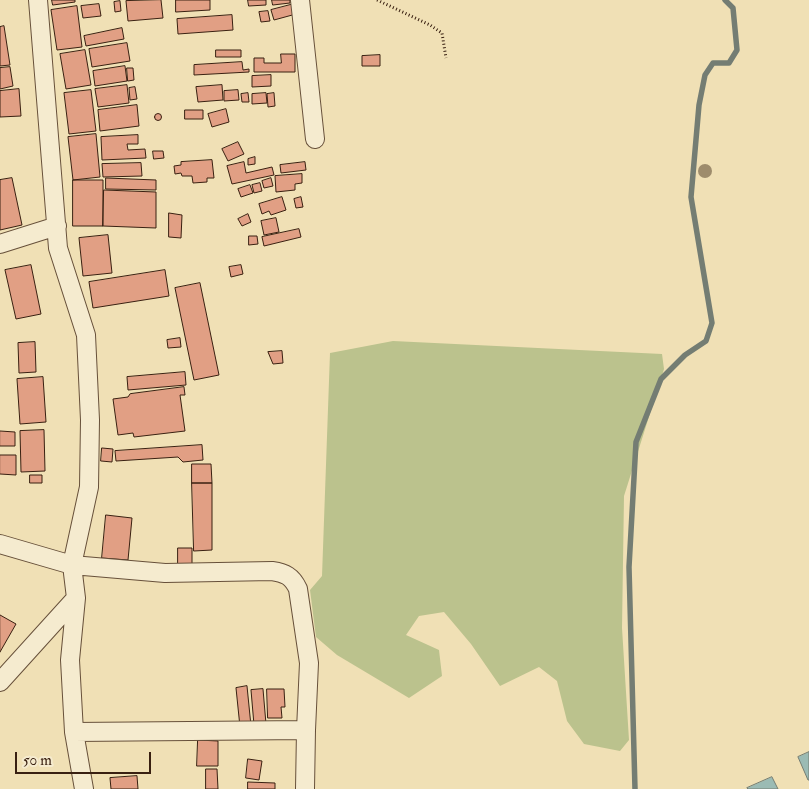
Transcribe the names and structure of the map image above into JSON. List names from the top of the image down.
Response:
{
  "scale_bar": "50 m"
}
